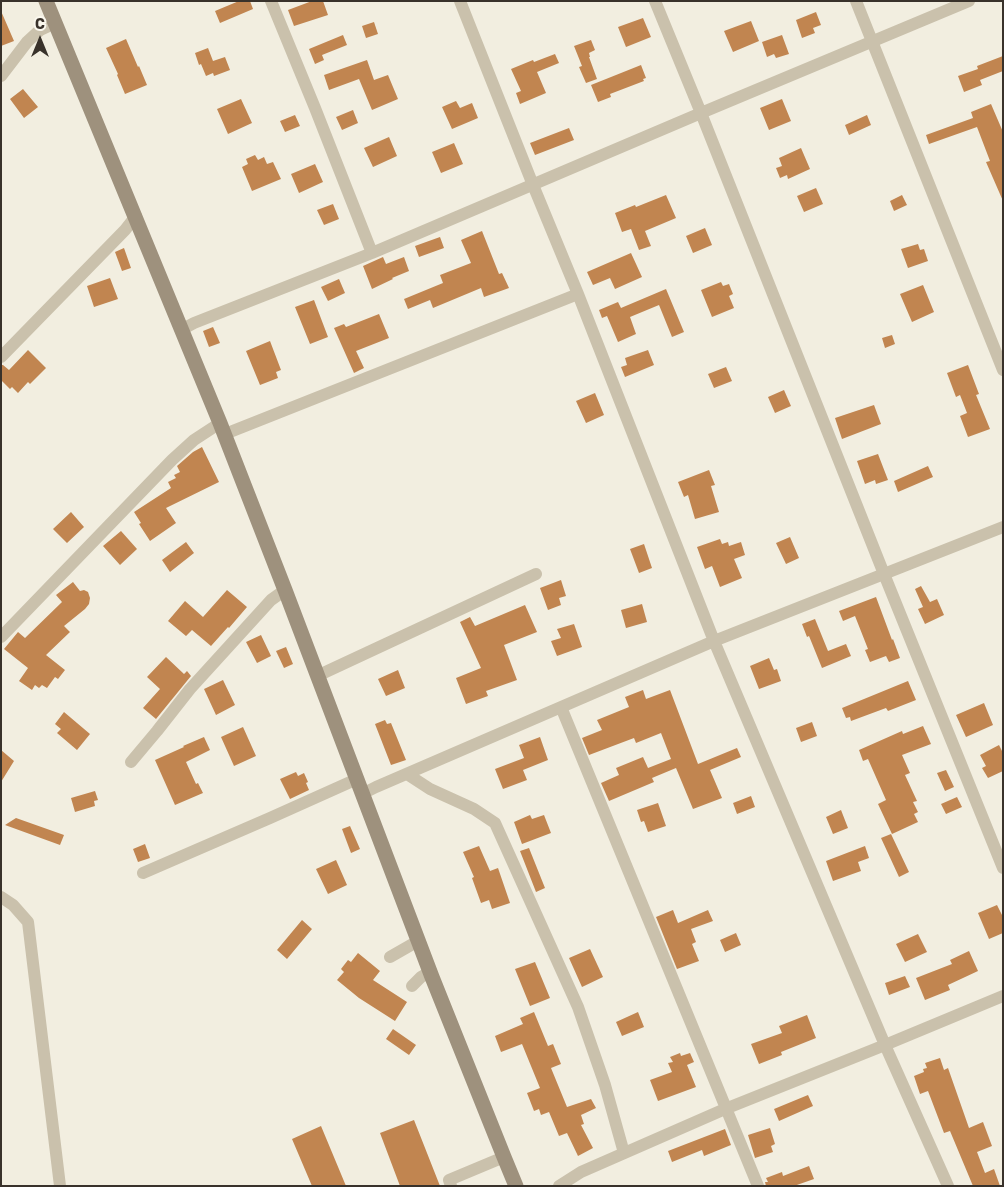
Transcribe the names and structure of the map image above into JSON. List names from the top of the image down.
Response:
{
  "north": "top"
}
